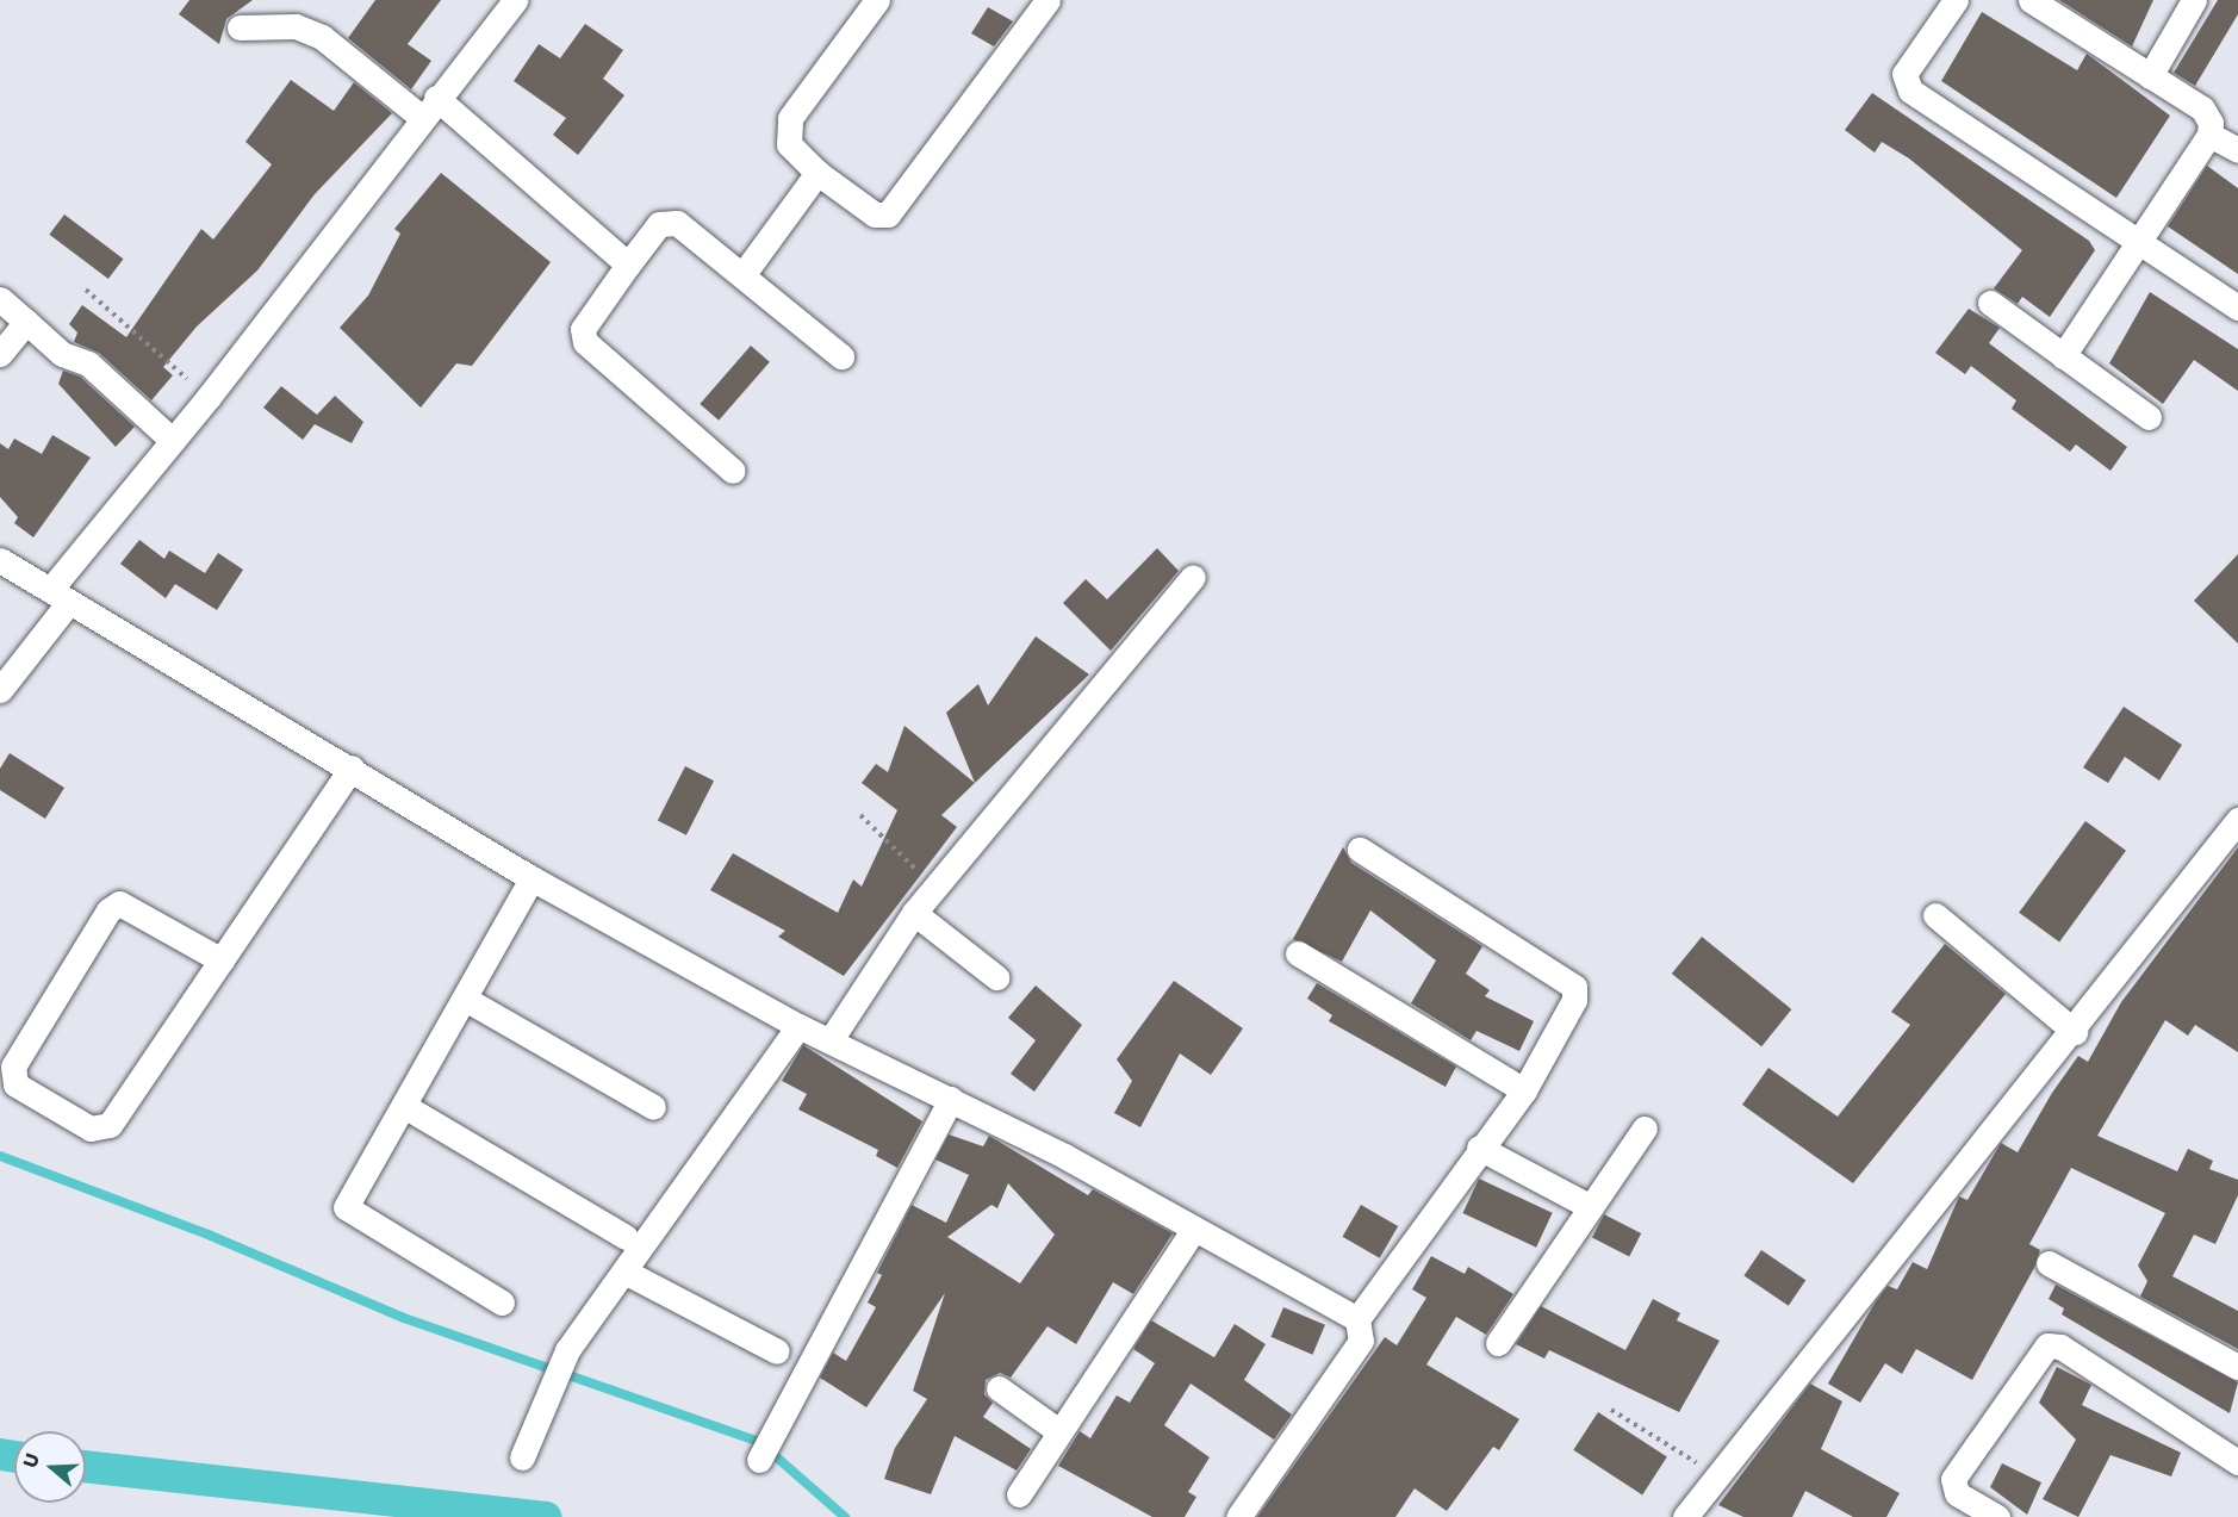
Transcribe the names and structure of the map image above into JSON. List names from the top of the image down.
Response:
{
  "north": "left"
}
